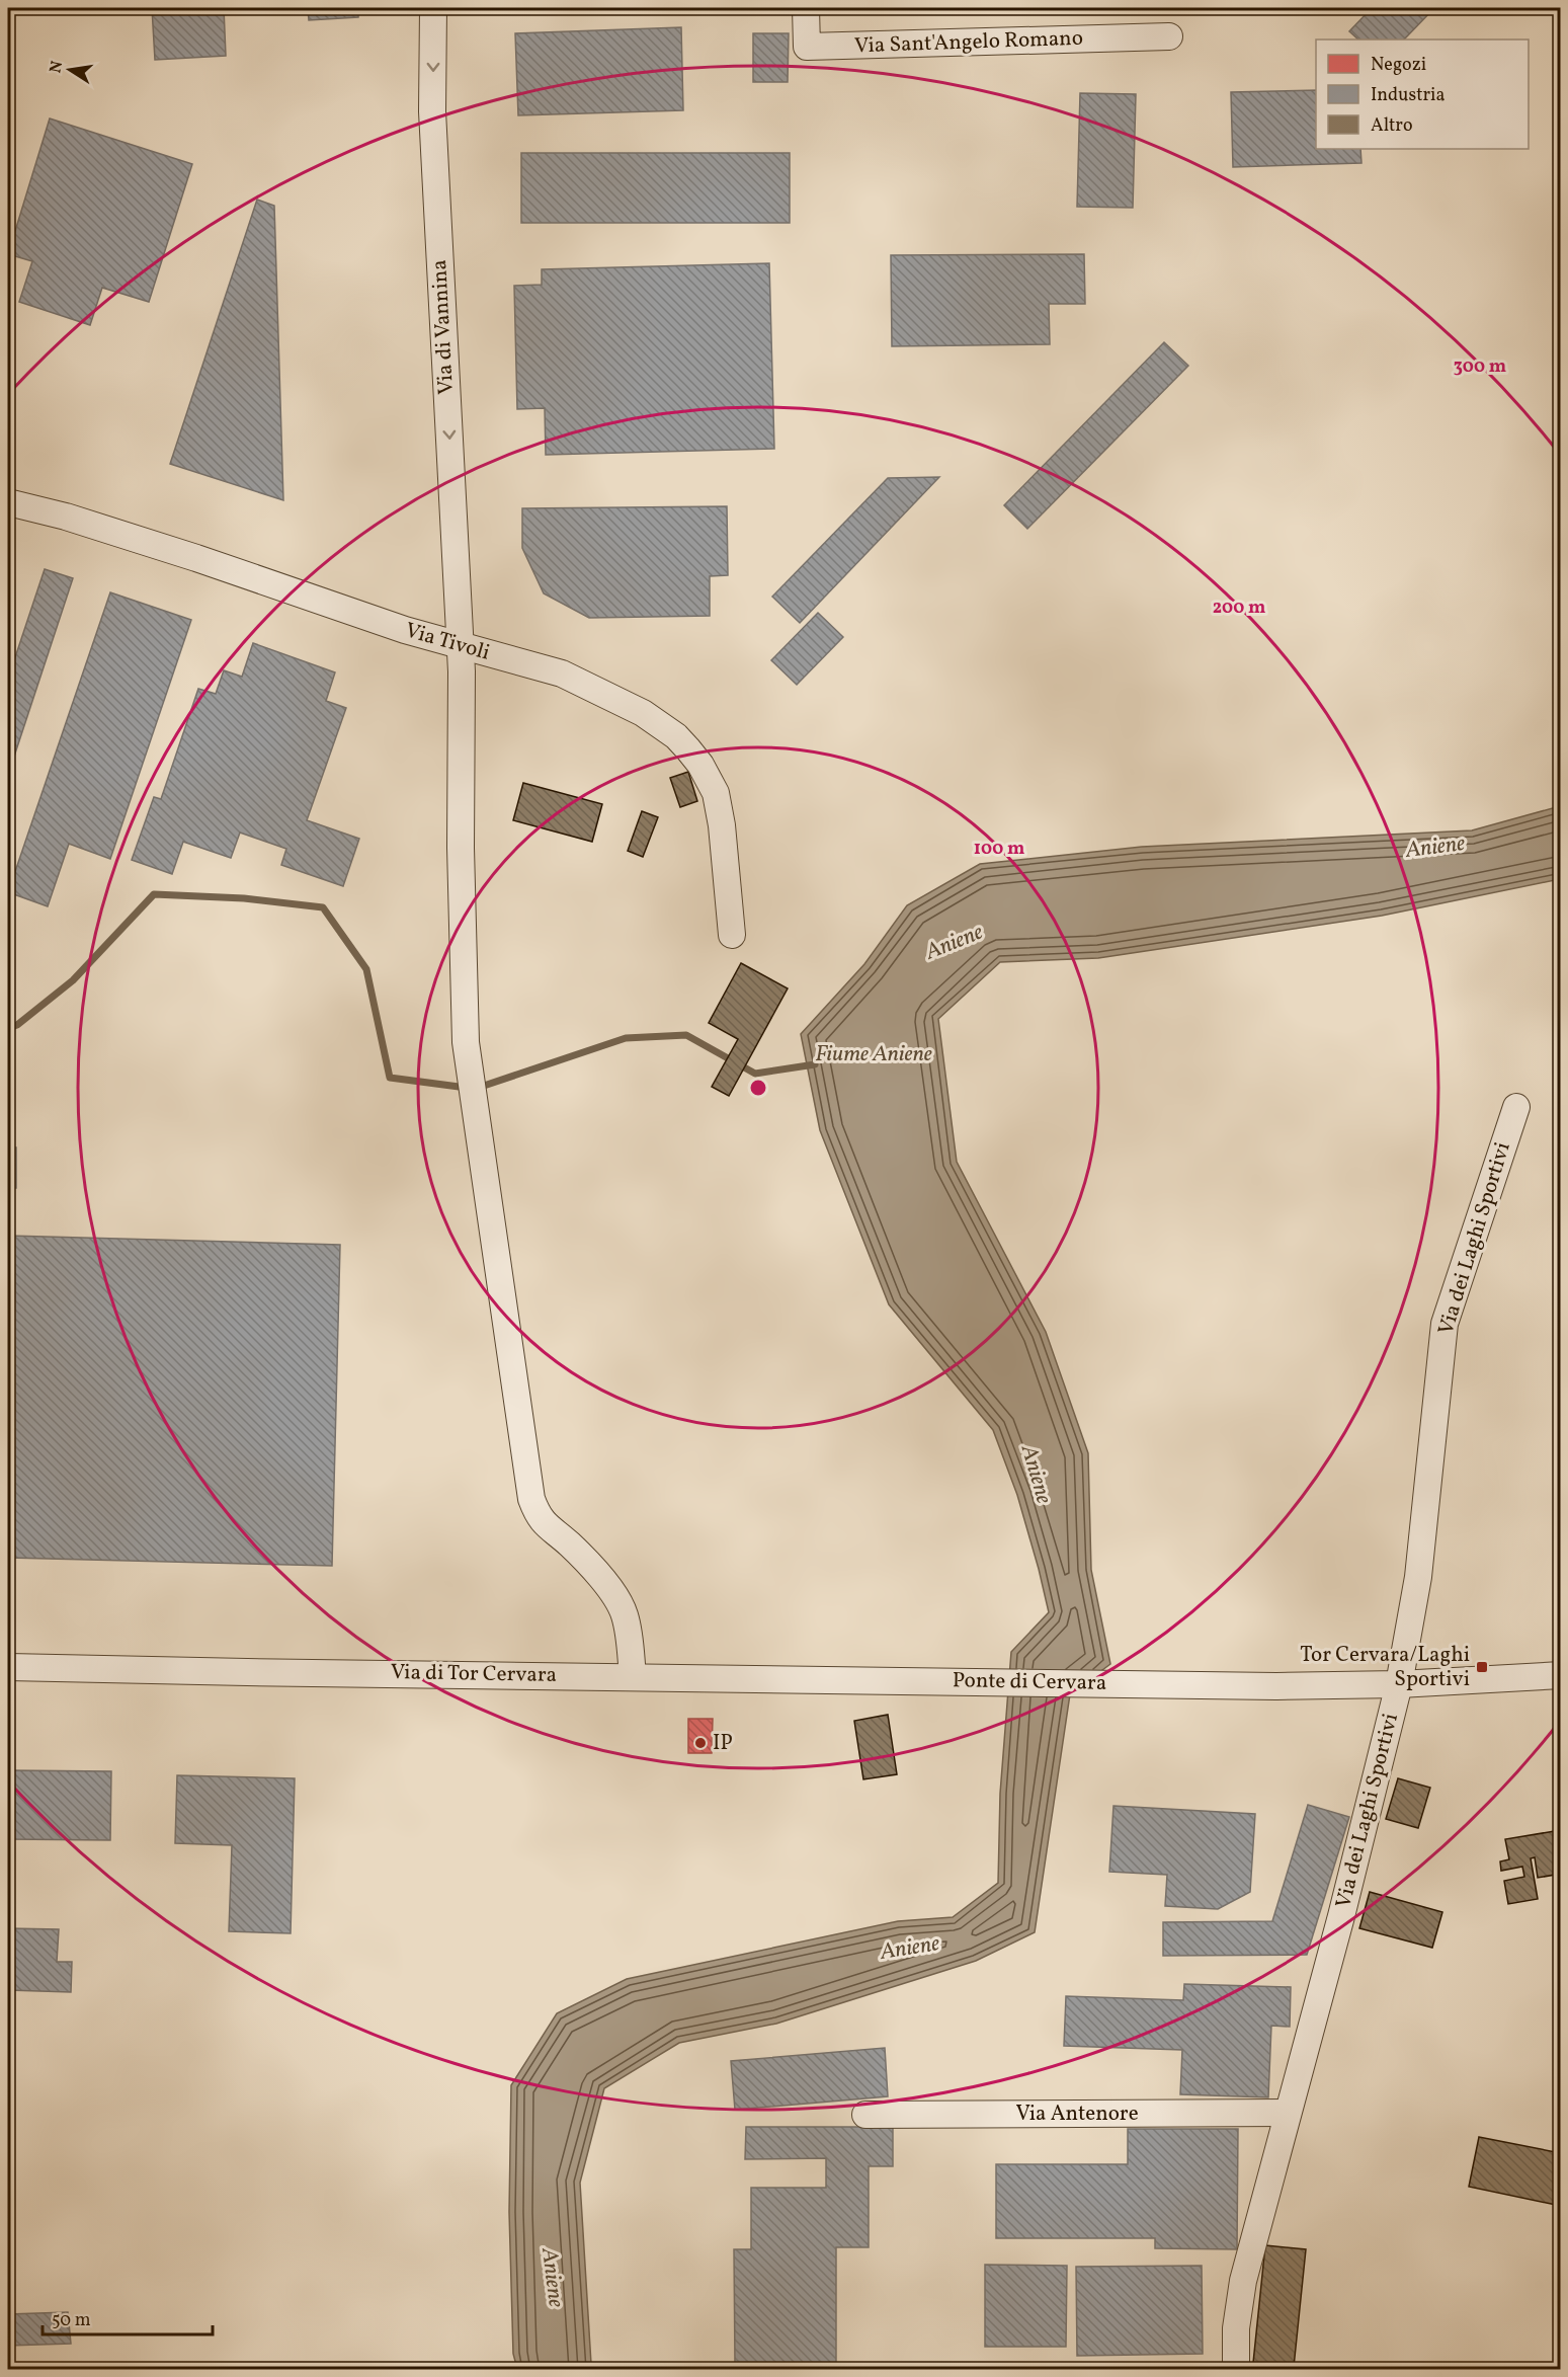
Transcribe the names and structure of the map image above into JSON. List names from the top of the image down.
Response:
{
  "streets": {
    "street": [
      "Via Sant'Angelo Romano",
      "Via di Vannina",
      "Via Tivoli",
      "Via dei Laghi Sportivi",
      "Via di Tor Cervara",
      "Ponte di Cervara",
      "Via Antenore"
    ]
  },
  "crossings": [
    ["Via di Vannina", "Via Tivoli"],
    ["Via di Vannina", "Via di Tor Cervara"],
    ["Via dei Laghi Sportivi", "Ponte di Cervara"],
    ["Via dei Laghi Sportivi", "Via Antenore"],
    ["Via di Tor Cervara", "Ponte di Cervara"]
  ],
  "one_way": ["Via di Vannina"],
  "water": ["Aniene", "Fiume Aniene"],
  "places": {
    "transit": ["Tor Cervara/Laghi Sportivi"],
    "other": ["IP"]
  },
  "legend": ["Negozi", "Industria", "Altro"],
  "scale_bar": "50 m",
  "north": "left",
  "rings": ["300 m", "200 m", "100 m"]
}
